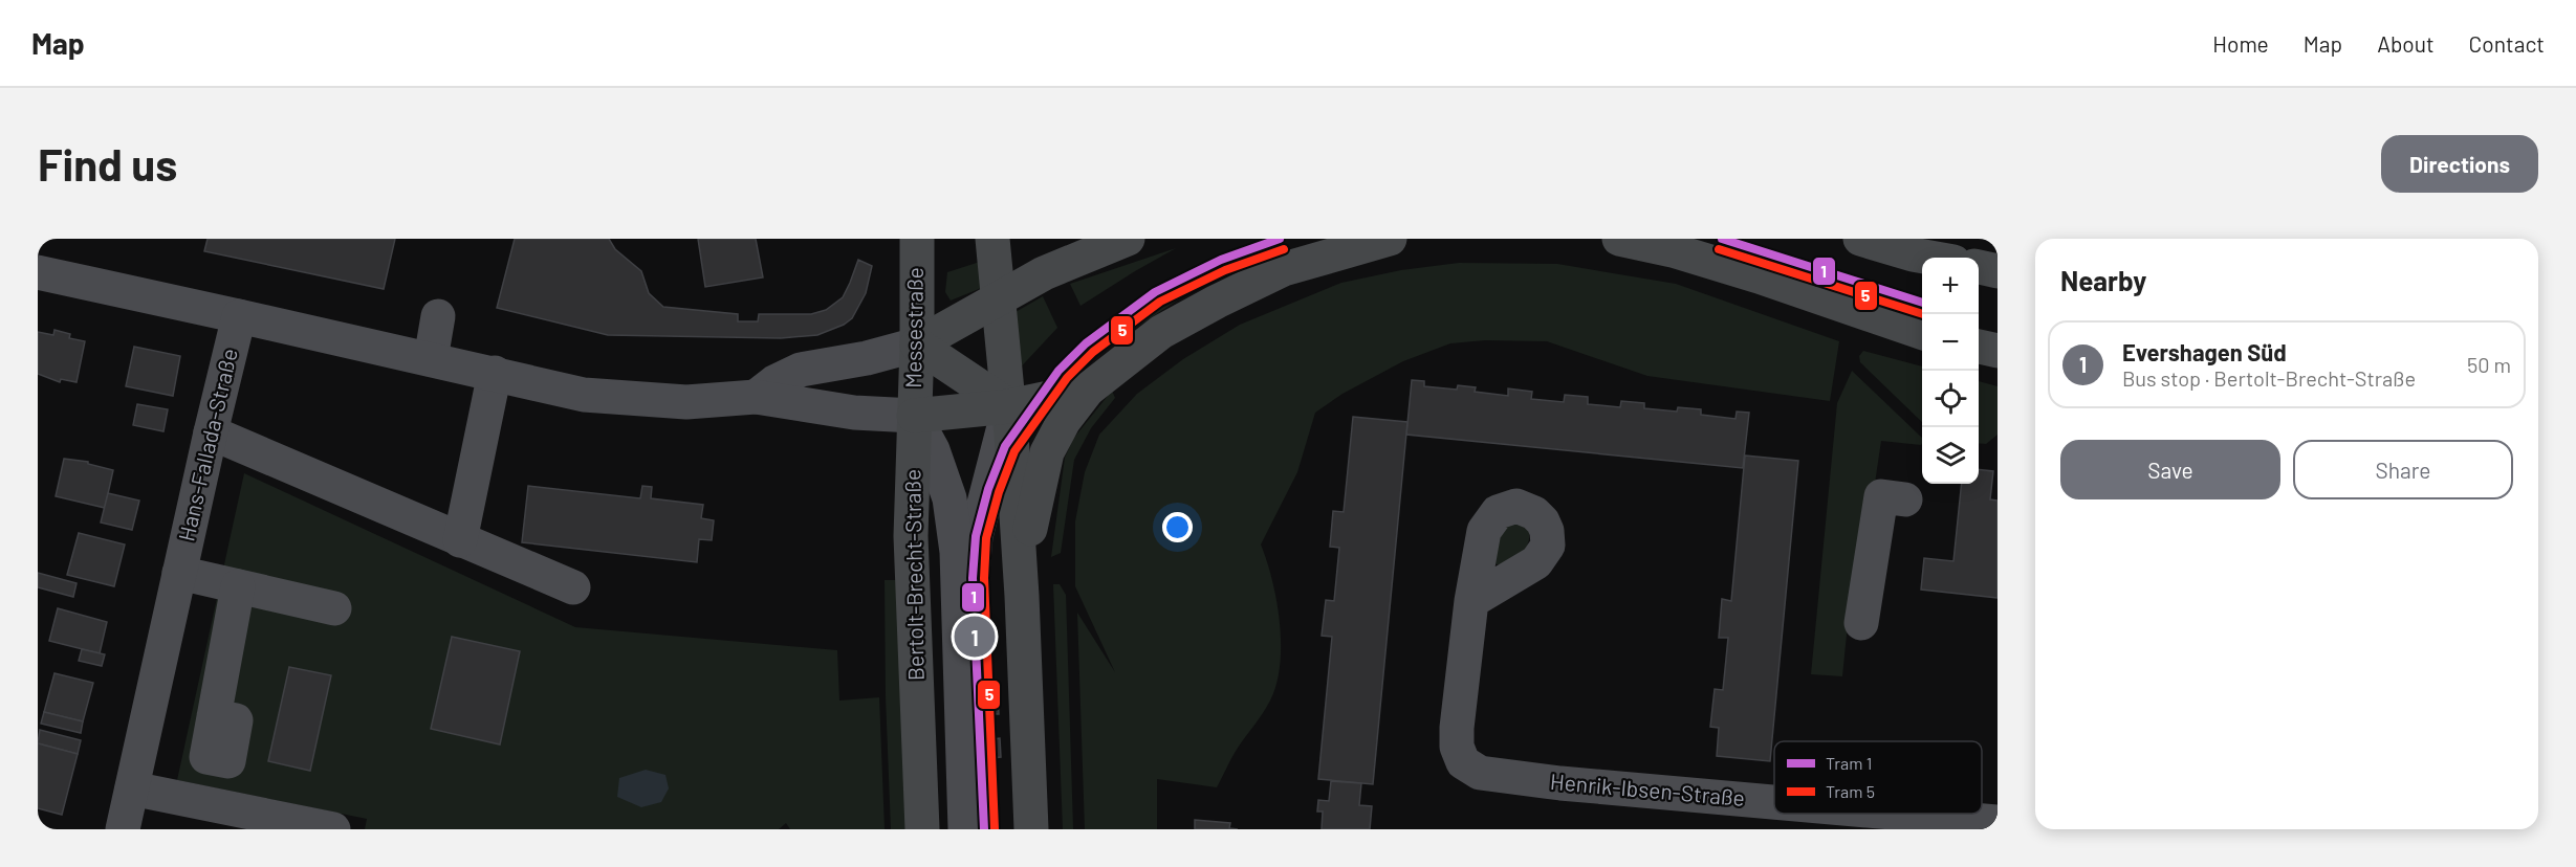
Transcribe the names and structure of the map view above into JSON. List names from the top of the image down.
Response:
{
  "streets": {
    "main road": ["Messestraße", "Bertolt-Brecht-Straße"],
    "street": ["Hans-Fallada-Straße", "Henrik-Ibsen-Straße"]
  },
  "crossings": [
    ["Messestraße", "Bertolt-Brecht-Straße"]
  ],
  "lines": ["tram line 1", "tram line 5"],
  "legend": ["Tram 1", "Tram 5"],
  "page": {
    "header": "Map",
    "nav": [
      "Home",
      "Map",
      "About",
      "Contact"
    ],
    "buttons": [
      "Directions",
      ["Save", "Share"]
    ],
    "title": "Find us",
    "heading": "Nearby",
    "map_buttons": ["+", "−"],
    "list": [
      {
        "mark": "1",
        "name": "Evershagen Süd",
        "note": "Bus stop · Bertolt-Brecht-Straße",
        "value": "50 m"
      }
    ],
    "pins": "1"
  }
}
